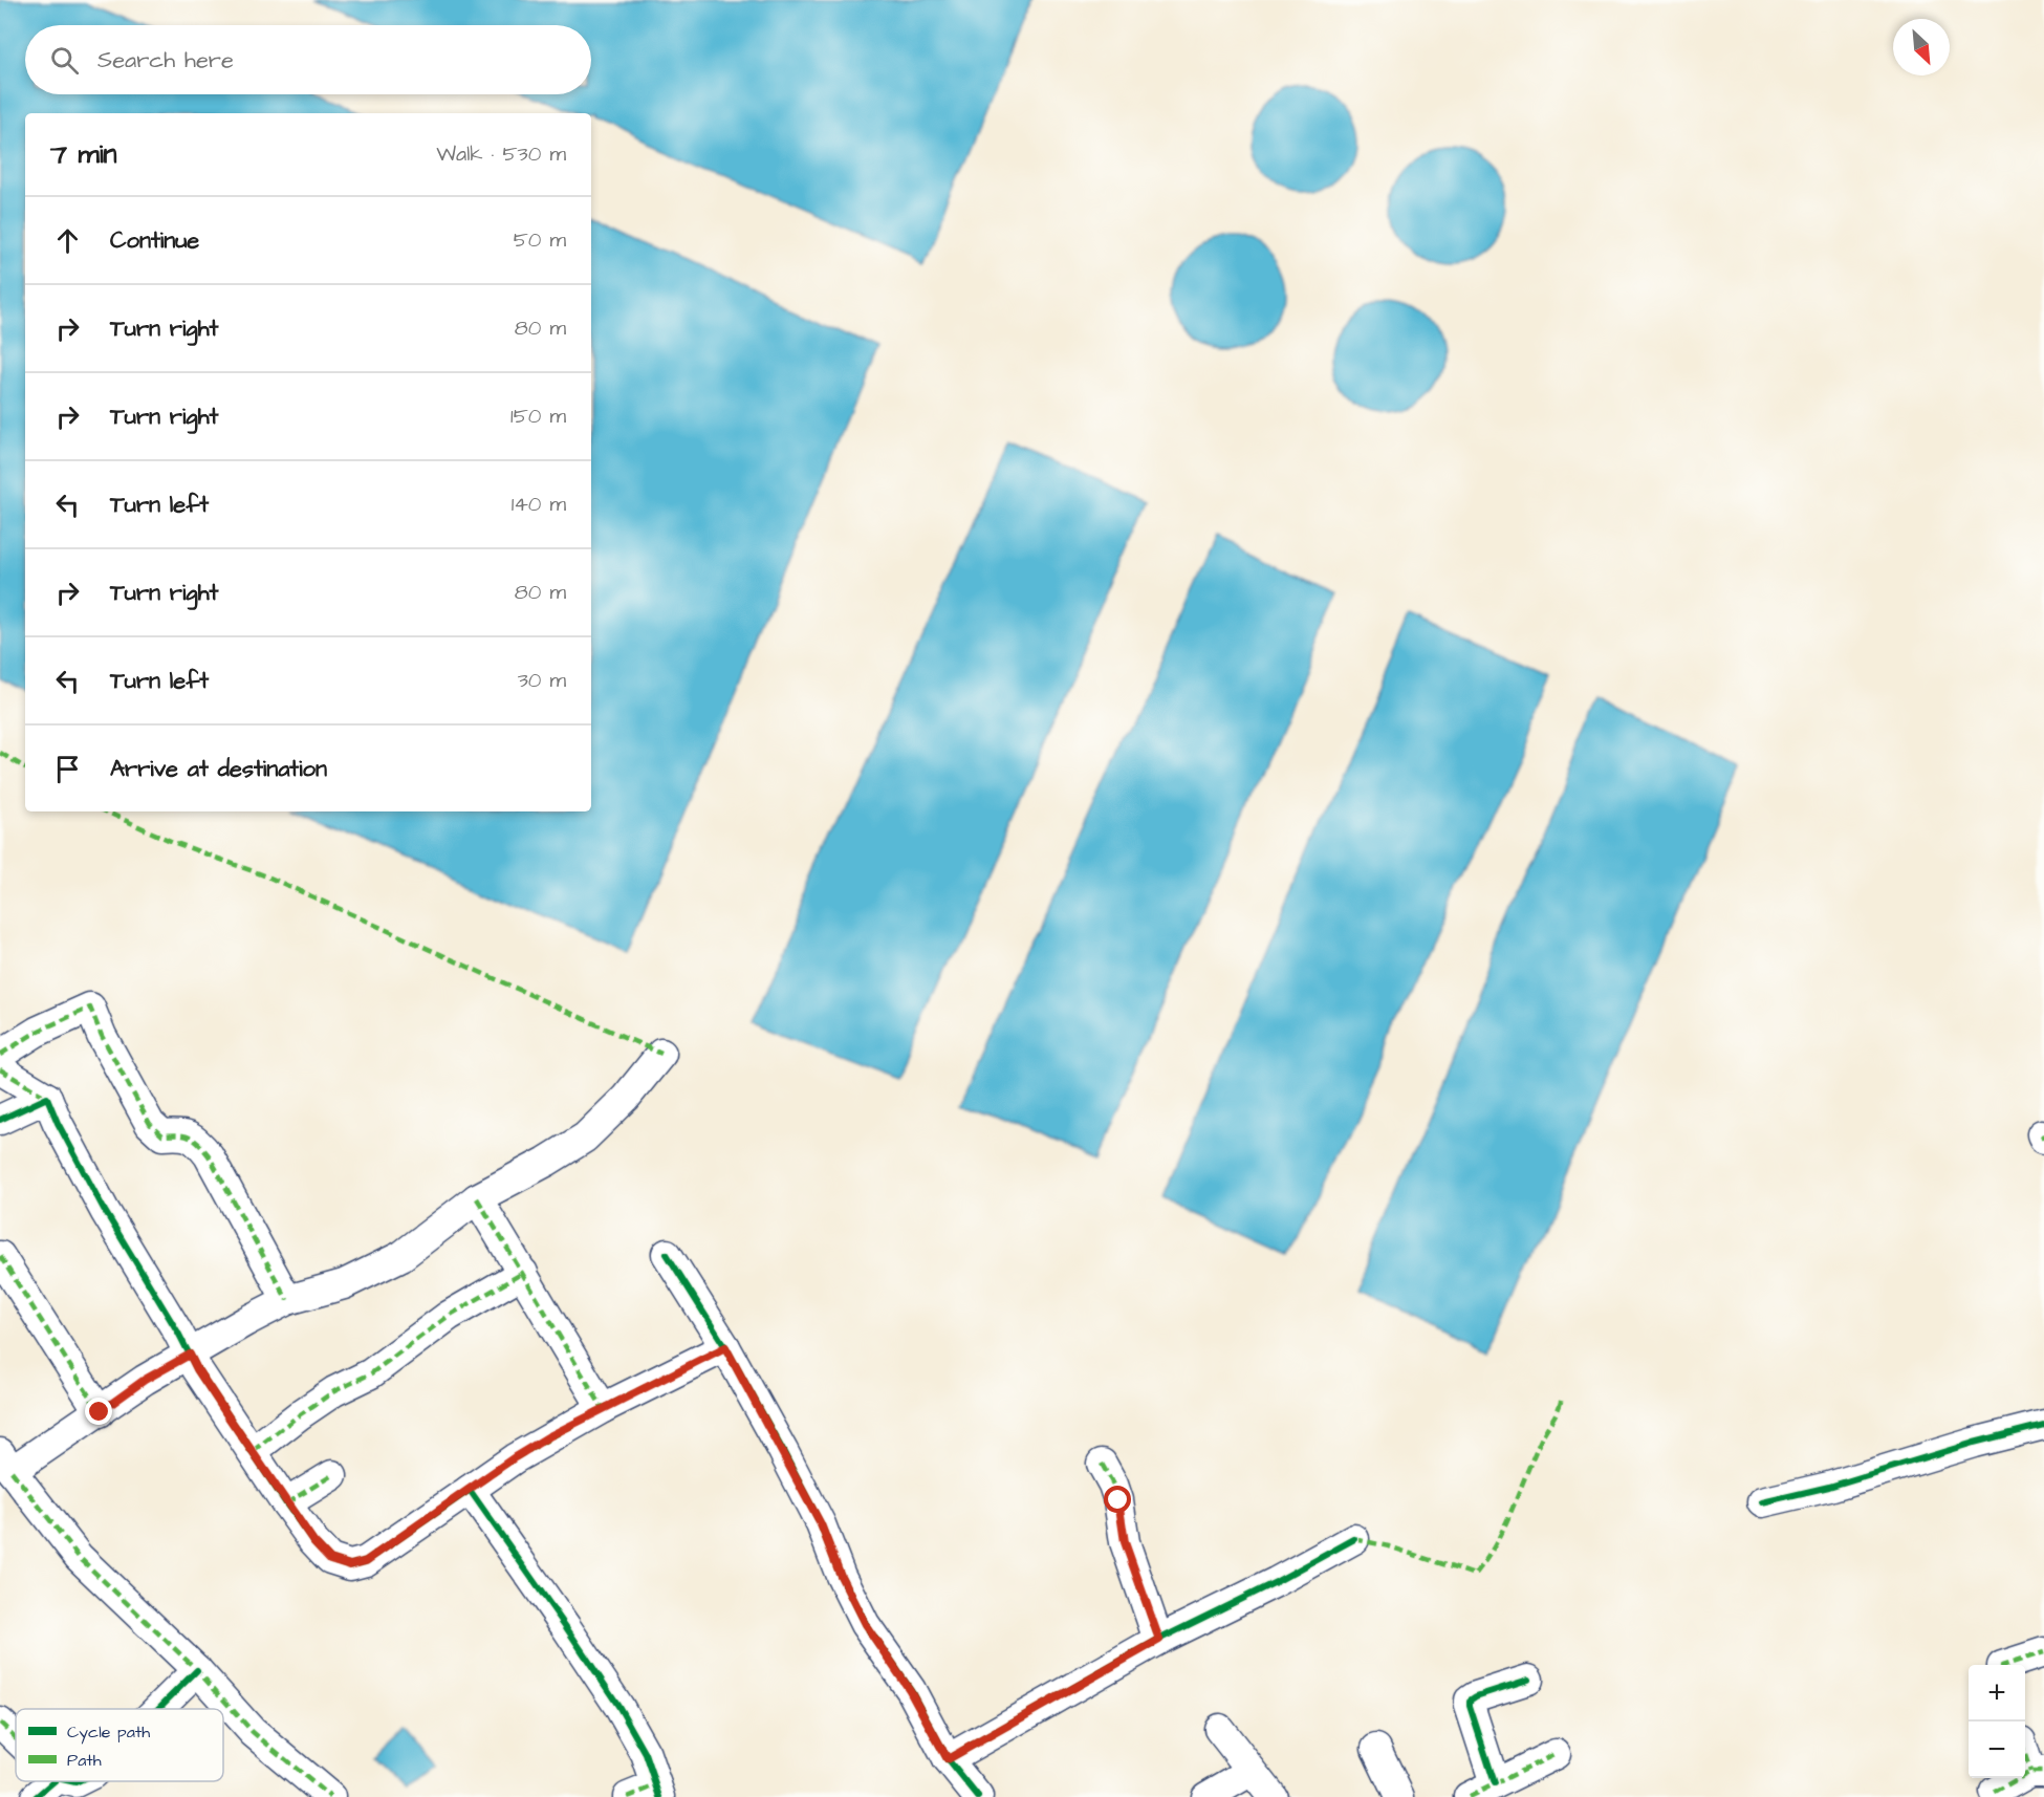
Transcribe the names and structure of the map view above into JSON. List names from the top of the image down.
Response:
{
  "legend": ["Cycle path", "Path"],
  "north": "bottom right",
  "page": {
    "search": "Search here",
    "heading": ["7 min", "Walk · 530 m"],
    "list": [
      ["Continue", "50 m"],
      ["Turn right", "80 m"],
      ["Turn right", "150 m"],
      ["Turn left", "140 m"],
      ["Turn right", "80 m"],
      ["Turn left", "30 m"],
      "Arrive at destination"
    ],
    "map_buttons": ["+", "−"]
  }
}
